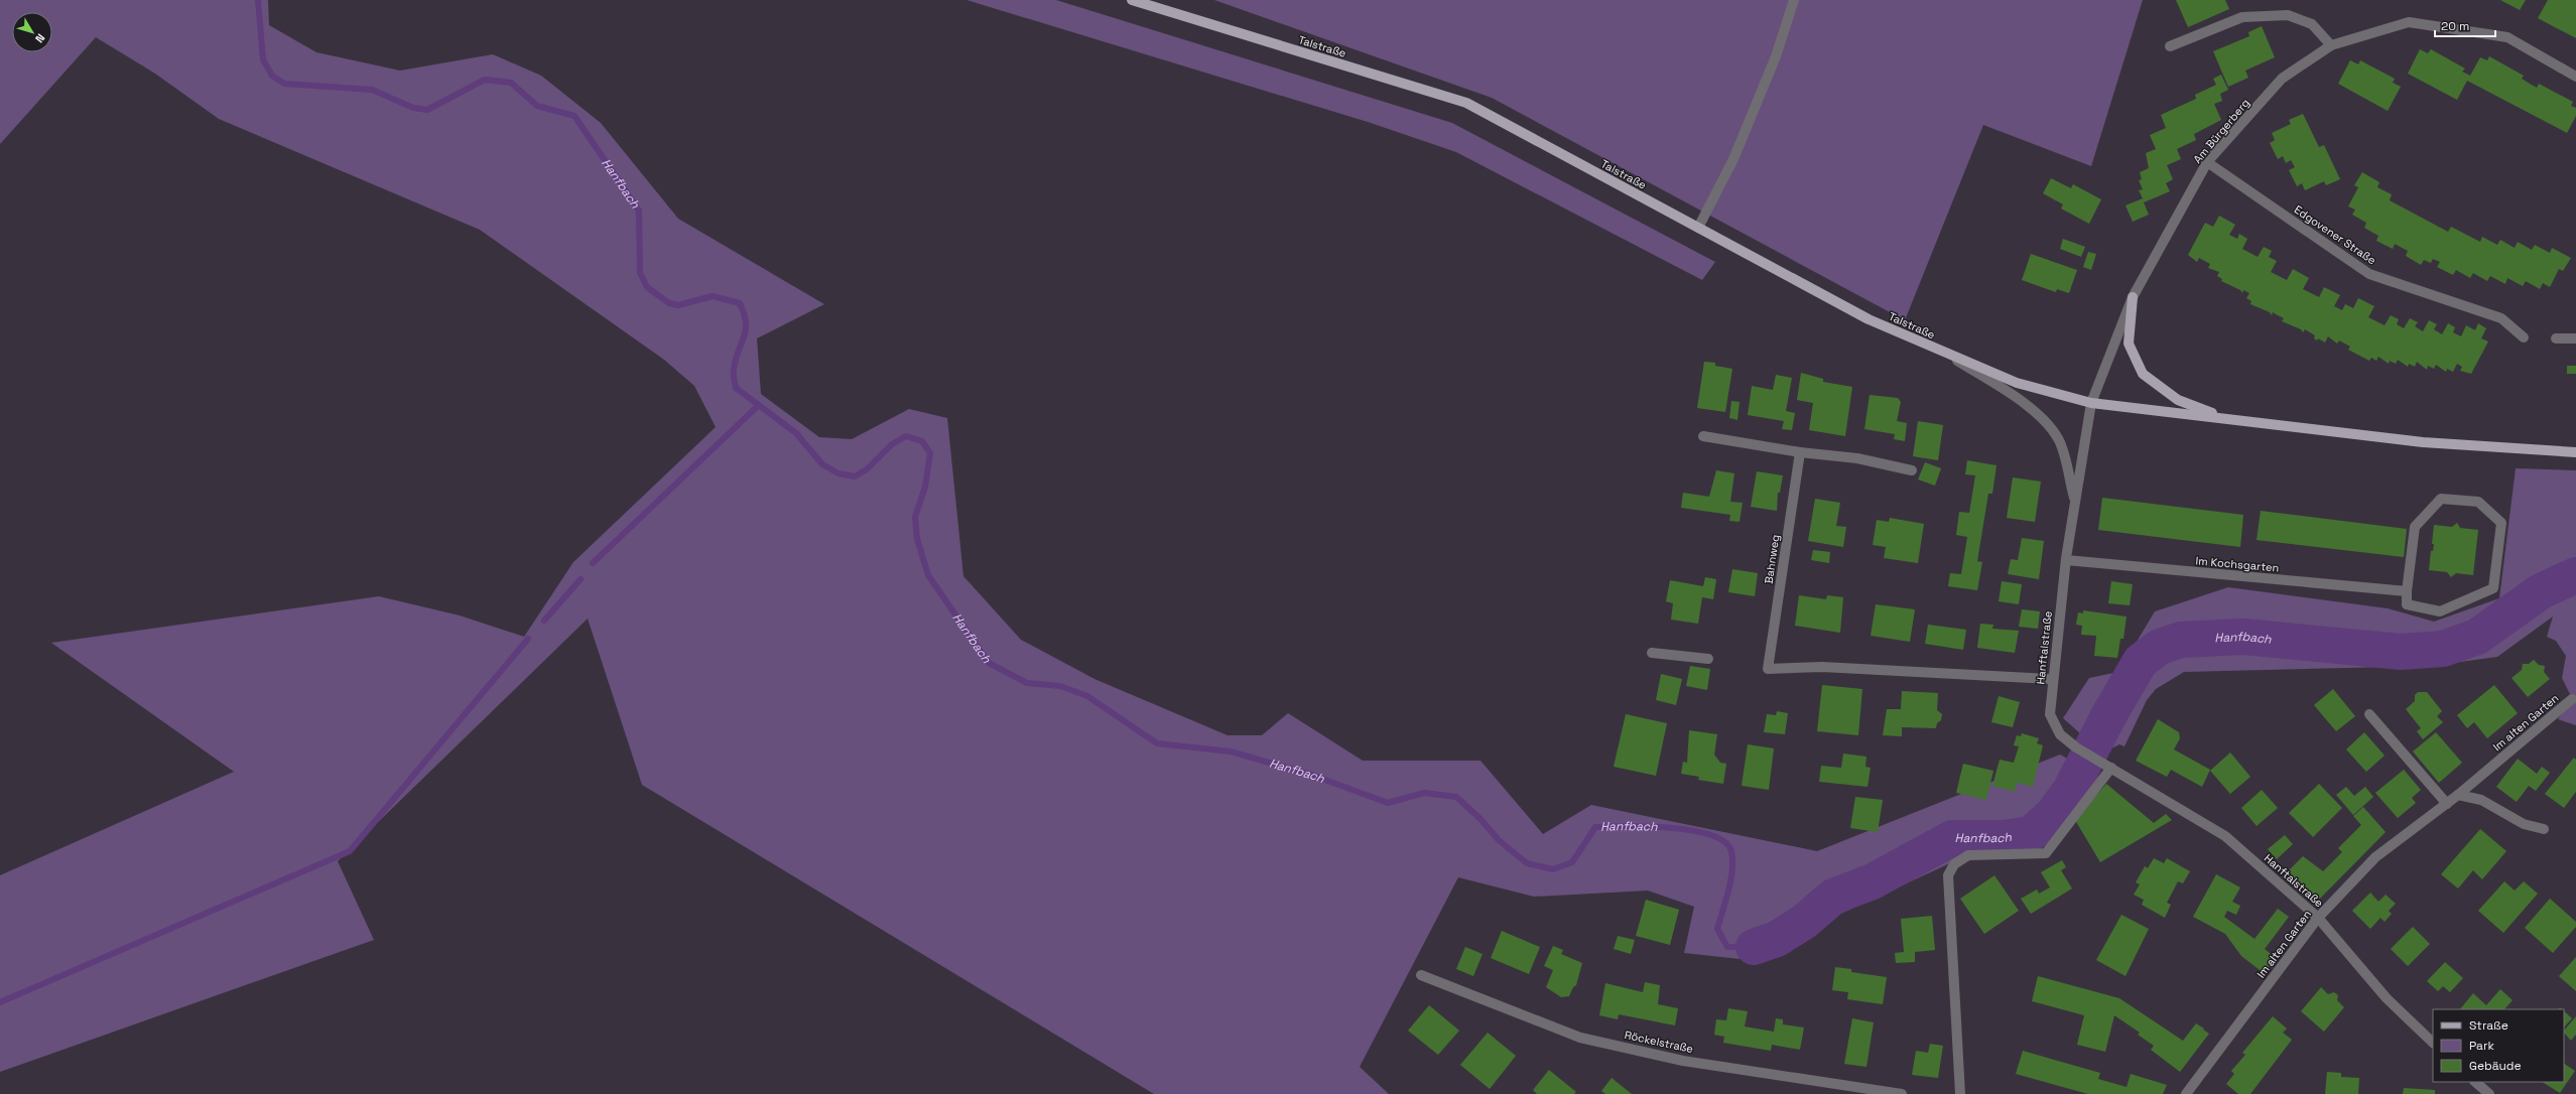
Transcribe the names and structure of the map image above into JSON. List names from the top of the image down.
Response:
{
  "streets": {
    "main road": ["Talstraße", "Am Bürgerberg"],
    "street": [
      "Edgovener Straße",
      "Bahnweg",
      "Im Kochsgarten",
      "Hanftalstraße",
      "Im alten Garten",
      "Röckelstraße"
    ]
  },
  "crossings": [
    ["Talstraße", "Am Bürgerberg"],
    ["Talstraße", "Hanftalstraße"],
    ["Am Bürgerberg", "Edgovener Straße"],
    ["Am Bürgerberg", "Hanftalstraße"],
    ["Bahnweg", "Hanftalstraße"],
    ["Im Kochsgarten", "Hanftalstraße"],
    ["Hanftalstraße", "Im alten Garten"]
  ],
  "water": ["Hanfbach"],
  "legend": ["Straße", "Park", "Gebäude"],
  "scale_bar": "20 m",
  "north": "bottom right"
}
